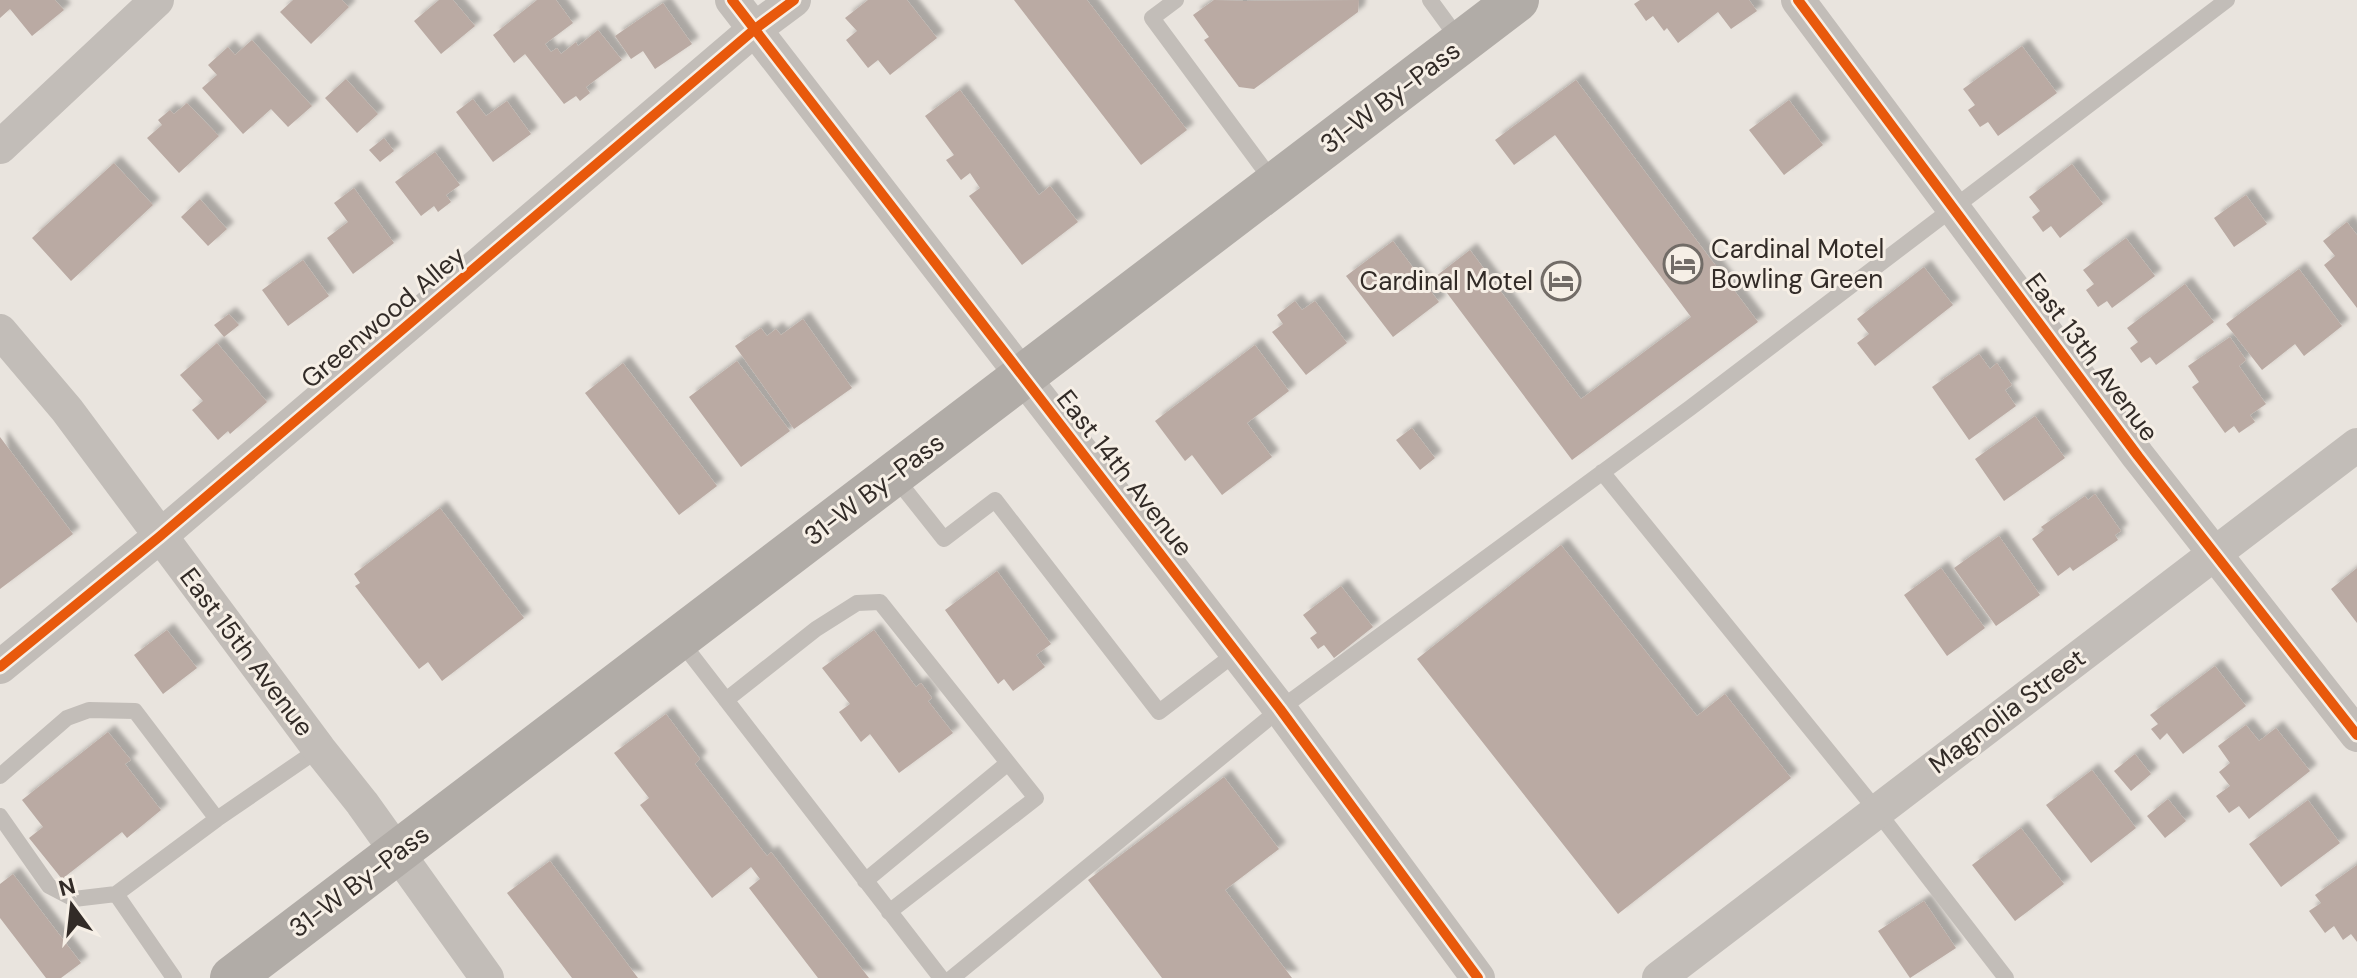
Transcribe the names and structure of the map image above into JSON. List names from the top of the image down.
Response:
{
  "streets": {
    "main road": ["31-W By-Pass"],
    "street": [
      "Greenwood Alley",
      "East 13th Avenue",
      "East 14th Avenue",
      "East 15th Avenue",
      "Magnolia Street"
    ]
  },
  "crossings": [
    ["31-W By-Pass", "East 14th Avenue"],
    ["31-W By-Pass", "East 15th Avenue"],
    ["Greenwood Alley", "East 14th Avenue"],
    ["Greenwood Alley", "East 15th Avenue"],
    ["East 13th Avenue", "Magnolia Street"]
  ],
  "places": {
    "hotel": ["Cardinal Motel Bowling Green", "Cardinal Motel"]
  },
  "north": "top"
}
